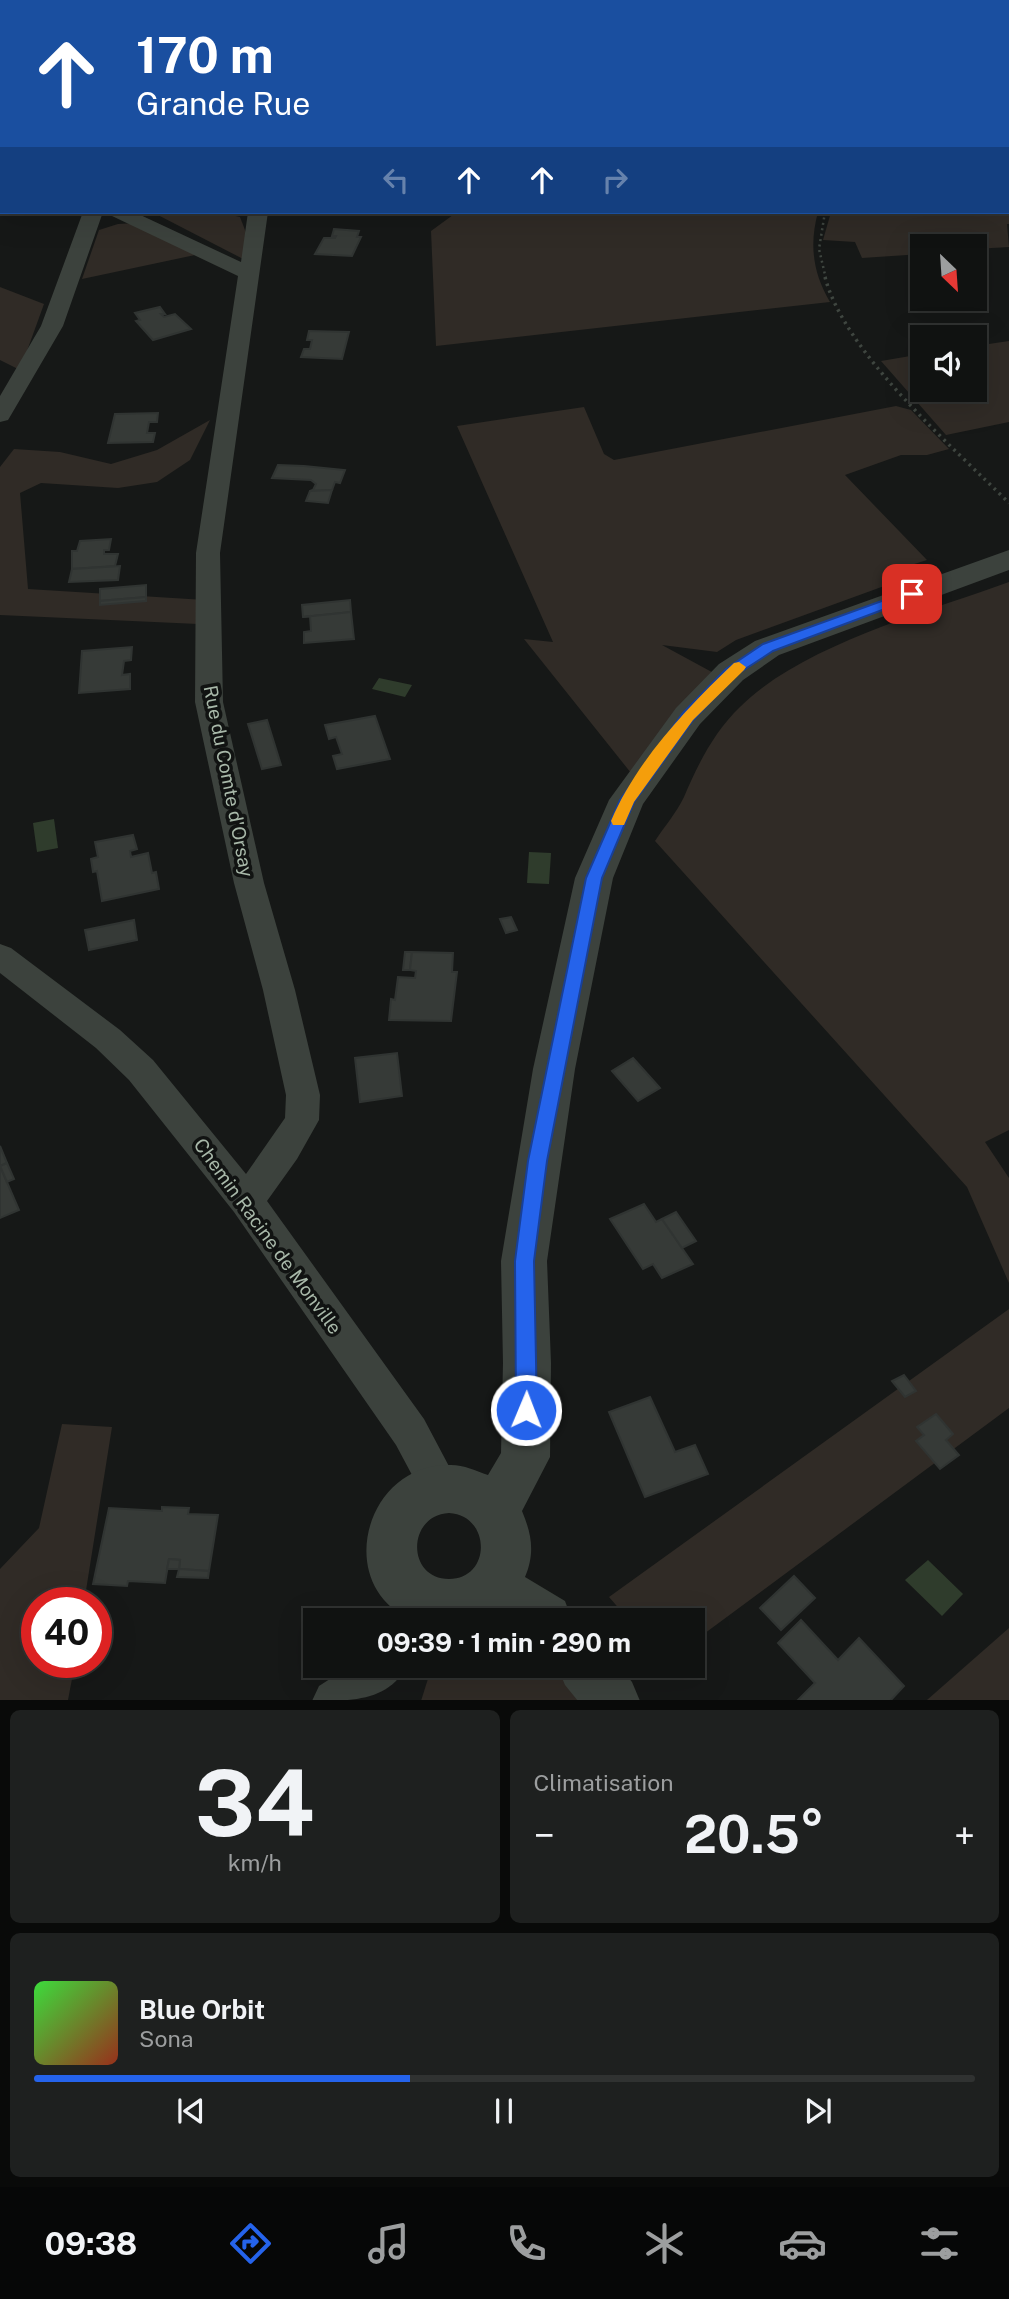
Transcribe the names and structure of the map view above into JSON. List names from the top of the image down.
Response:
{
  "streets": {
    "street": ["Rue du Comte d'Orsay", "Chemin Racine de Monville"]
  },
  "crossings": [
    ["Rue du Comte d'Orsay", "Chemin Racine de Monville"]
  ],
  "north": "bottom right",
  "page": {
    "turn": ["170 m", "Grande Rue"],
    "limit": "40",
    "trip": "09:39 · 1 min · 290 m",
    "tile": [
      ["34", "km/h"],
      "Climatisation"
    ],
    "heat": ["−", "20.5°", "+"],
    "song": ["Blue Orbit", "Sona"],
    "tabs": "09:38"
  }
}
